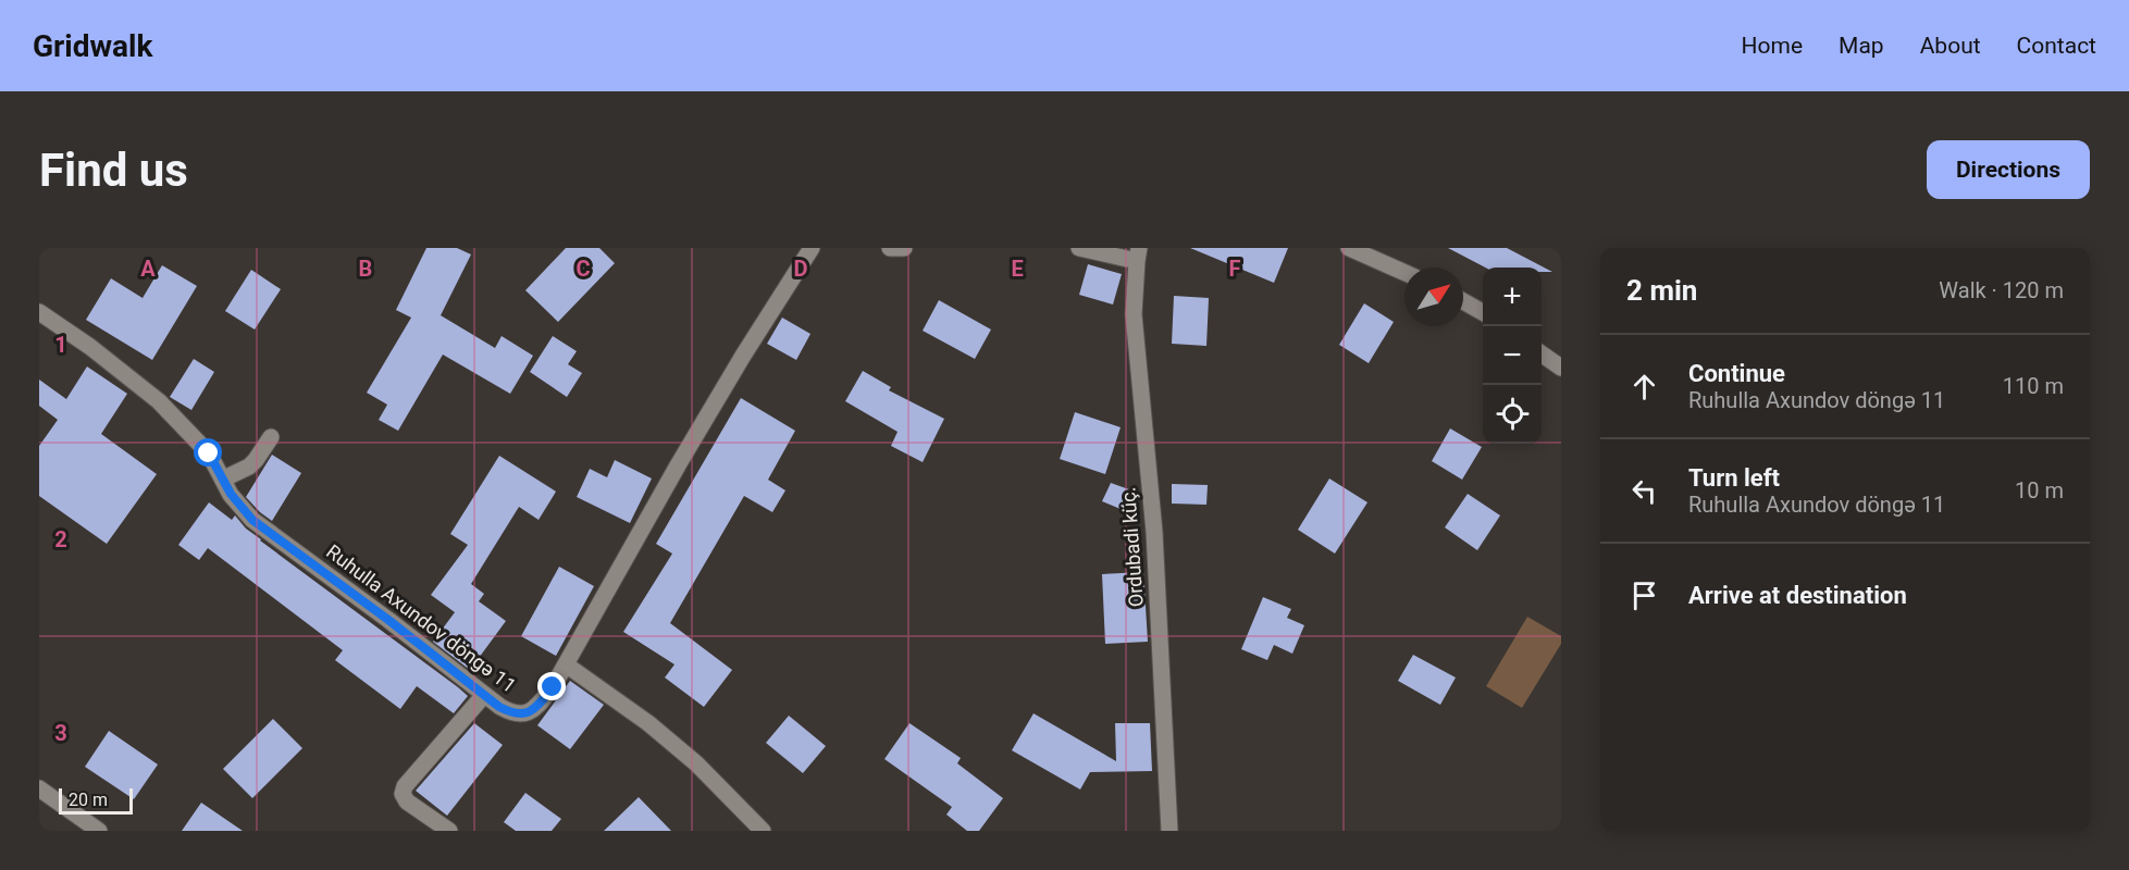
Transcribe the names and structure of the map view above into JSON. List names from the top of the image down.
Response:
{
  "streets": {
    "street": ["Ordubadi küç.", "Ruhulla Axundov döngə 11"]
  },
  "scale_bar": "20 m",
  "north": "top right",
  "page": {
    "header": "Gridwalk",
    "nav": [
      "Home",
      "Map",
      "About",
      "Contact"
    ],
    "buttons": "Directions",
    "title": "Find us",
    "heading": ["2 min", "Walk · 120 m"],
    "map_buttons": ["+", "−"],
    "list": [
      ["Continue", "Ruhulla Axundov döngə 11", "110 m"],
      ["Turn left", "Ruhulla Axundov döngə 11", "10 m"],
      "Arrive at destination"
    ],
    "scale": "20 m"
  },
  "grid": {
    "columns": [
      "A",
      "B",
      "C",
      "D",
      "E",
      "F"
    ],
    "rows": ["1", "2", "3"]
  }
}
